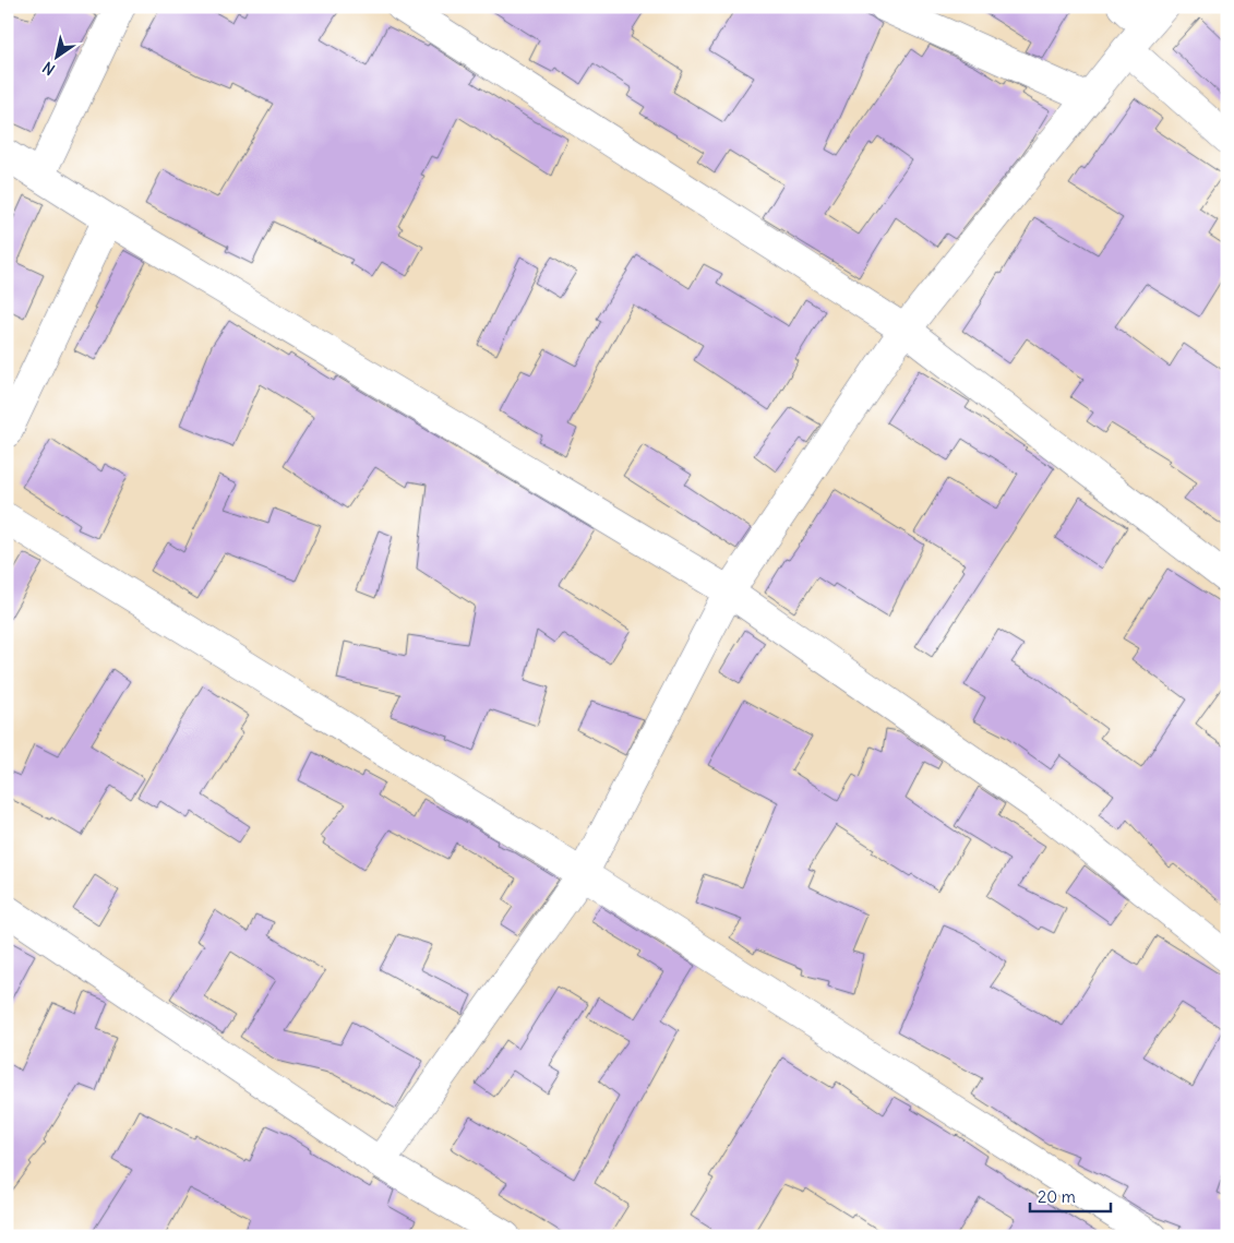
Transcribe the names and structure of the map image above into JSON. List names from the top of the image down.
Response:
{
  "scale_bar": "20 m",
  "north": "bottom left"
}
